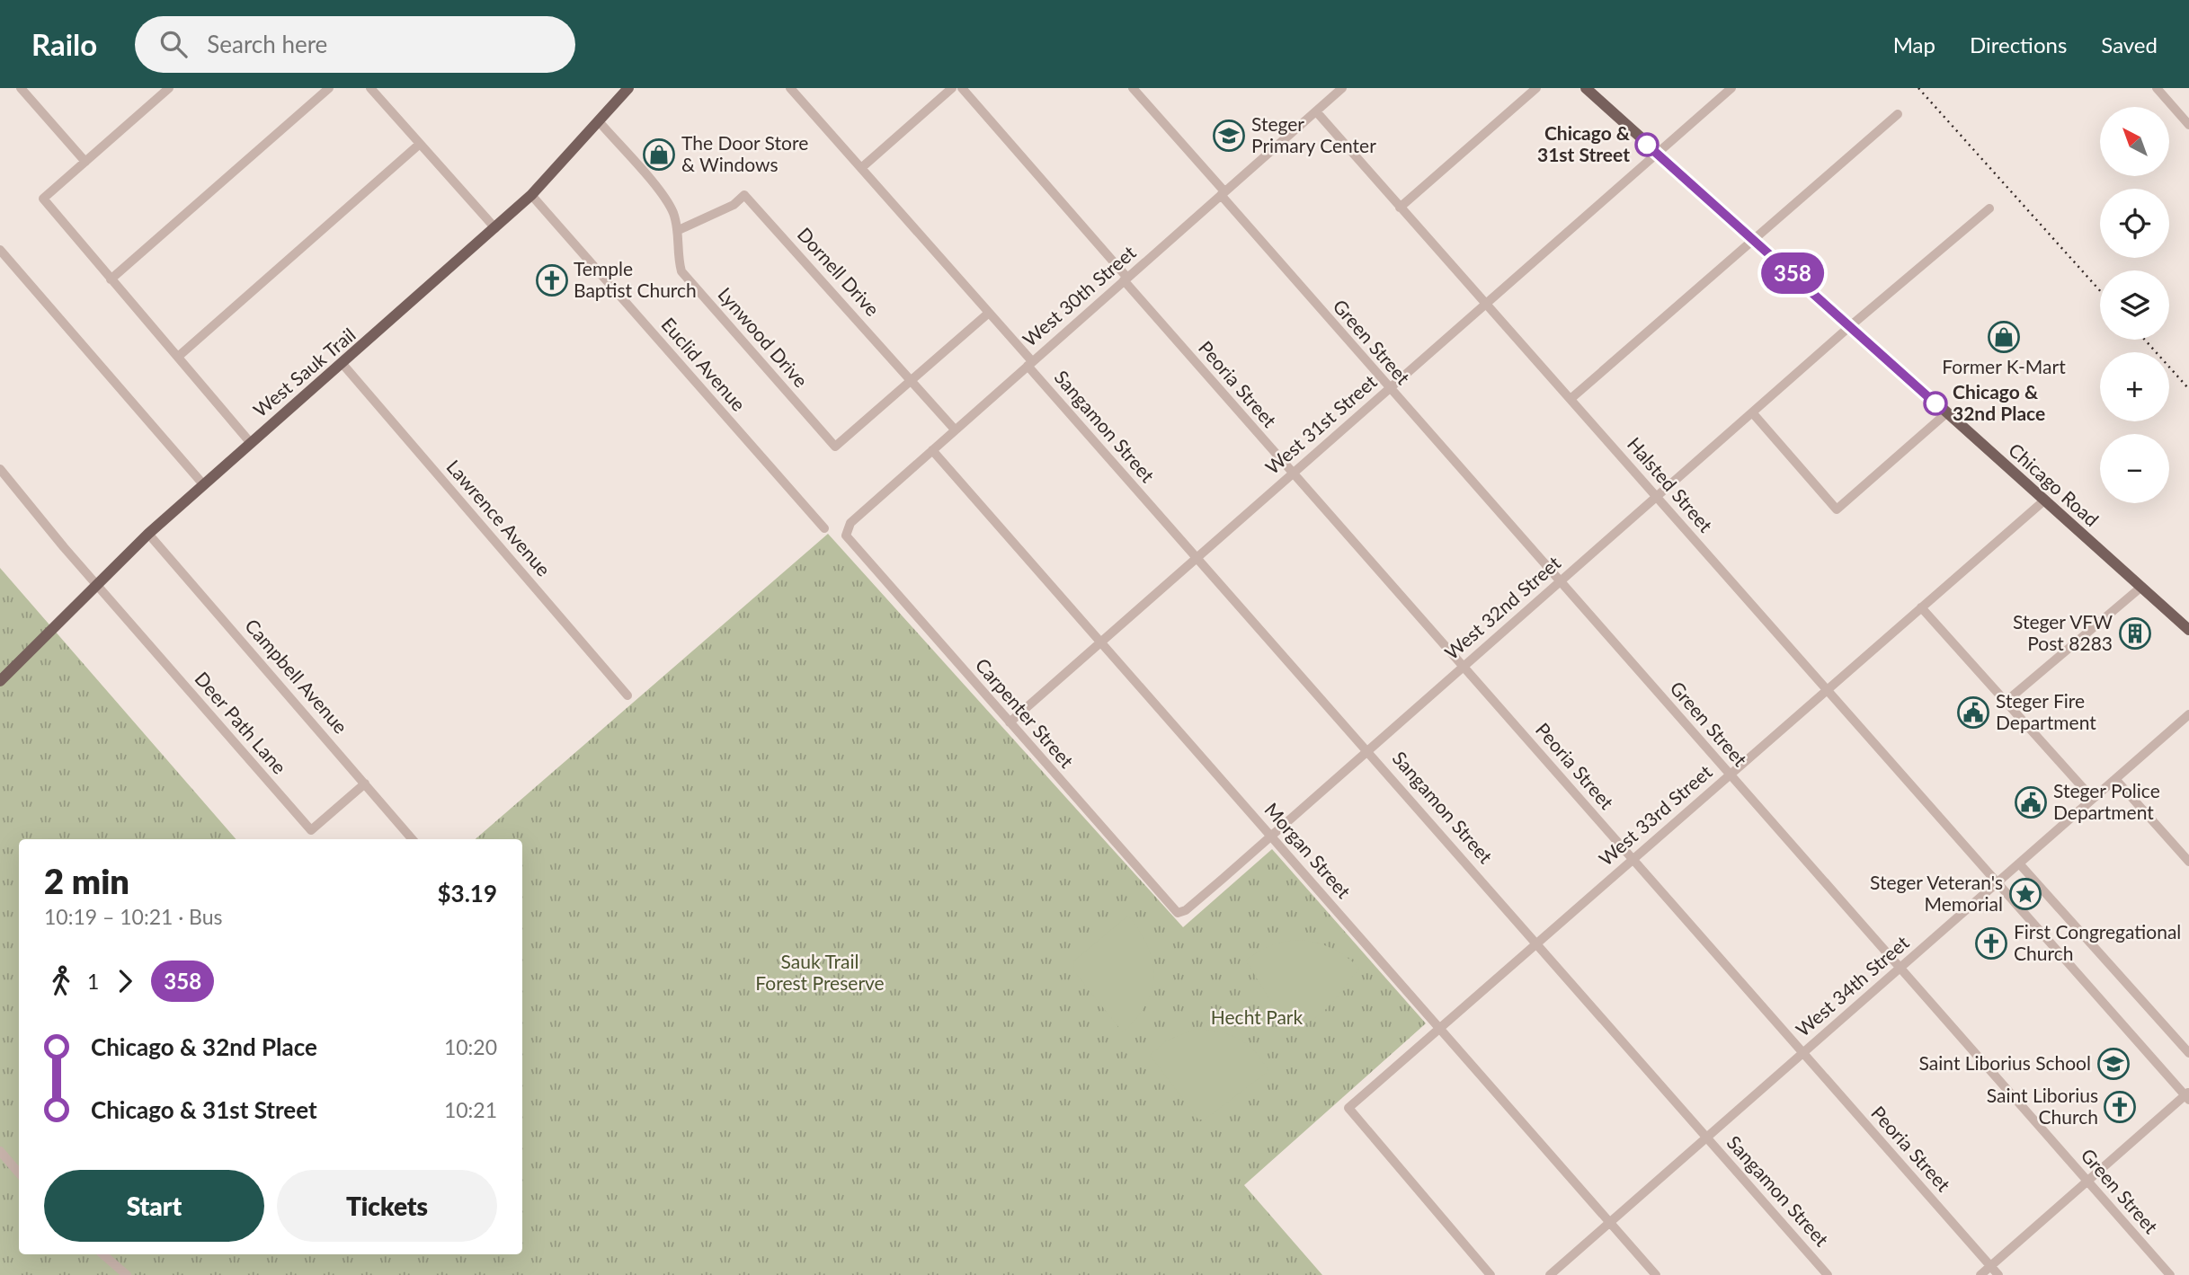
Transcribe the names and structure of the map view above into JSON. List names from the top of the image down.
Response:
{
  "streets": {
    "main road": ["West Sauk Trail", "Chicago Road"],
    "street": [
      "Dornell Drive",
      "West 30th Street",
      "Lynwood Drive",
      "Green Street",
      "Euclid Avenue",
      "Peoria Street",
      "West 31st Street",
      "Sangamon Street",
      "Halsted Street",
      "Lawrence Avenue",
      "West 32nd Street",
      "Campbell Avenue",
      "Carpenter Street",
      "Deer Path Lane",
      "West 33rd Street",
      "Morgan Street",
      "West 34th Street"
    ]
  },
  "crossings": [
    ["Dornell Drive", "West 30th Street"],
    ["Dornell Drive", "Lynwood Drive"],
    ["West 30th Street", "Green Street"],
    ["West 30th Street", "Peoria Street"],
    ["West 30th Street", "Sangamon Street"],
    ["West 30th Street", "Halsted Street"],
    ["West 30th Street", "Carpenter Street"],
    ["West 30th Street", "Morgan Street"],
    ["Lynwood Drive", "West Sauk Trail"],
    ["Green Street", "West 31st Street"],
    ["Green Street", "West 32nd Street"],
    ["Green Street", "West 33rd Street"],
    ["Green Street", "West 34th Street"],
    ["Euclid Avenue", "West Sauk Trail"],
    ["West Sauk Trail", "Lawrence Avenue"],
    ["West Sauk Trail", "Campbell Avenue"],
    ["West Sauk Trail", "Deer Path Lane"],
    ["Peoria Street", "West 31st Street"],
    ["Peoria Street", "West 32nd Street"],
    ["Peoria Street", "West 33rd Street"],
    ["Peoria Street", "West 34th Street"],
    ["West 31st Street", "Sangamon Street"],
    ["West 31st Street", "Halsted Street"],
    ["West 31st Street", "Chicago Road"],
    ["West 31st Street", "Carpenter Street"],
    ["West 31st Street", "Morgan Street"],
    ["Sangamon Street", "West 32nd Street"],
    ["Sangamon Street", "West 33rd Street"],
    ["Sangamon Street", "West 34th Street"],
    ["Halsted Street", "West 32nd Street"],
    ["Halsted Street", "West 33rd Street"],
    ["Halsted Street", "West 34th Street"],
    ["Chicago Road", "West 32nd Street"],
    ["Chicago Road", "West 33rd Street"],
    ["West 32nd Street", "Carpenter Street"],
    ["West 32nd Street", "Morgan Street"],
    ["Campbell Avenue", "Deer Path Lane"],
    ["West 33rd Street", "Morgan Street"],
    ["Morgan Street", "West 34th Street"]
  ],
  "parks": ["Sauk Trail Forest Preserve", "Hecht Park"],
  "places": {
    "school or university": ["Steger Primary Center", "Saint Liborius School"],
    "other": ["Chicago & 31st Street", "Chicago & 32nd Place"],
    "shop": ["The Door Store & Windows", "Former K-Mart"],
    "church": ["Temple Baptist Church", "First Congregational Church", "Saint Liborius Church"],
    "building": ["Steger VFW Post 8283"],
    "public building": ["Steger Fire Department", "Steger Police Department"],
    "place": ["Steger Veteran's Memorial"]
  },
  "lines": ["bus line 358"],
  "north": "top left",
  "page": {
    "header": "Railo",
    "search": "Search here",
    "nav": ["Map", "Directions", "Saved"],
    "on_map": "358",
    "map_buttons": ["+", "−"],
    "heading": ["2 min", "10:19 – 10:21 · Bus", "$3.19"],
    "legs": ["1", "358"],
    "list": [
      {
        "name": "Chicago & 32nd Place",
        "value": "10:20"
      },
      {
        "name": "Chicago & 31st Street",
        "value": "10:21"
      }
    ],
    "buttons": ["Start", "Tickets"]
  }
}
